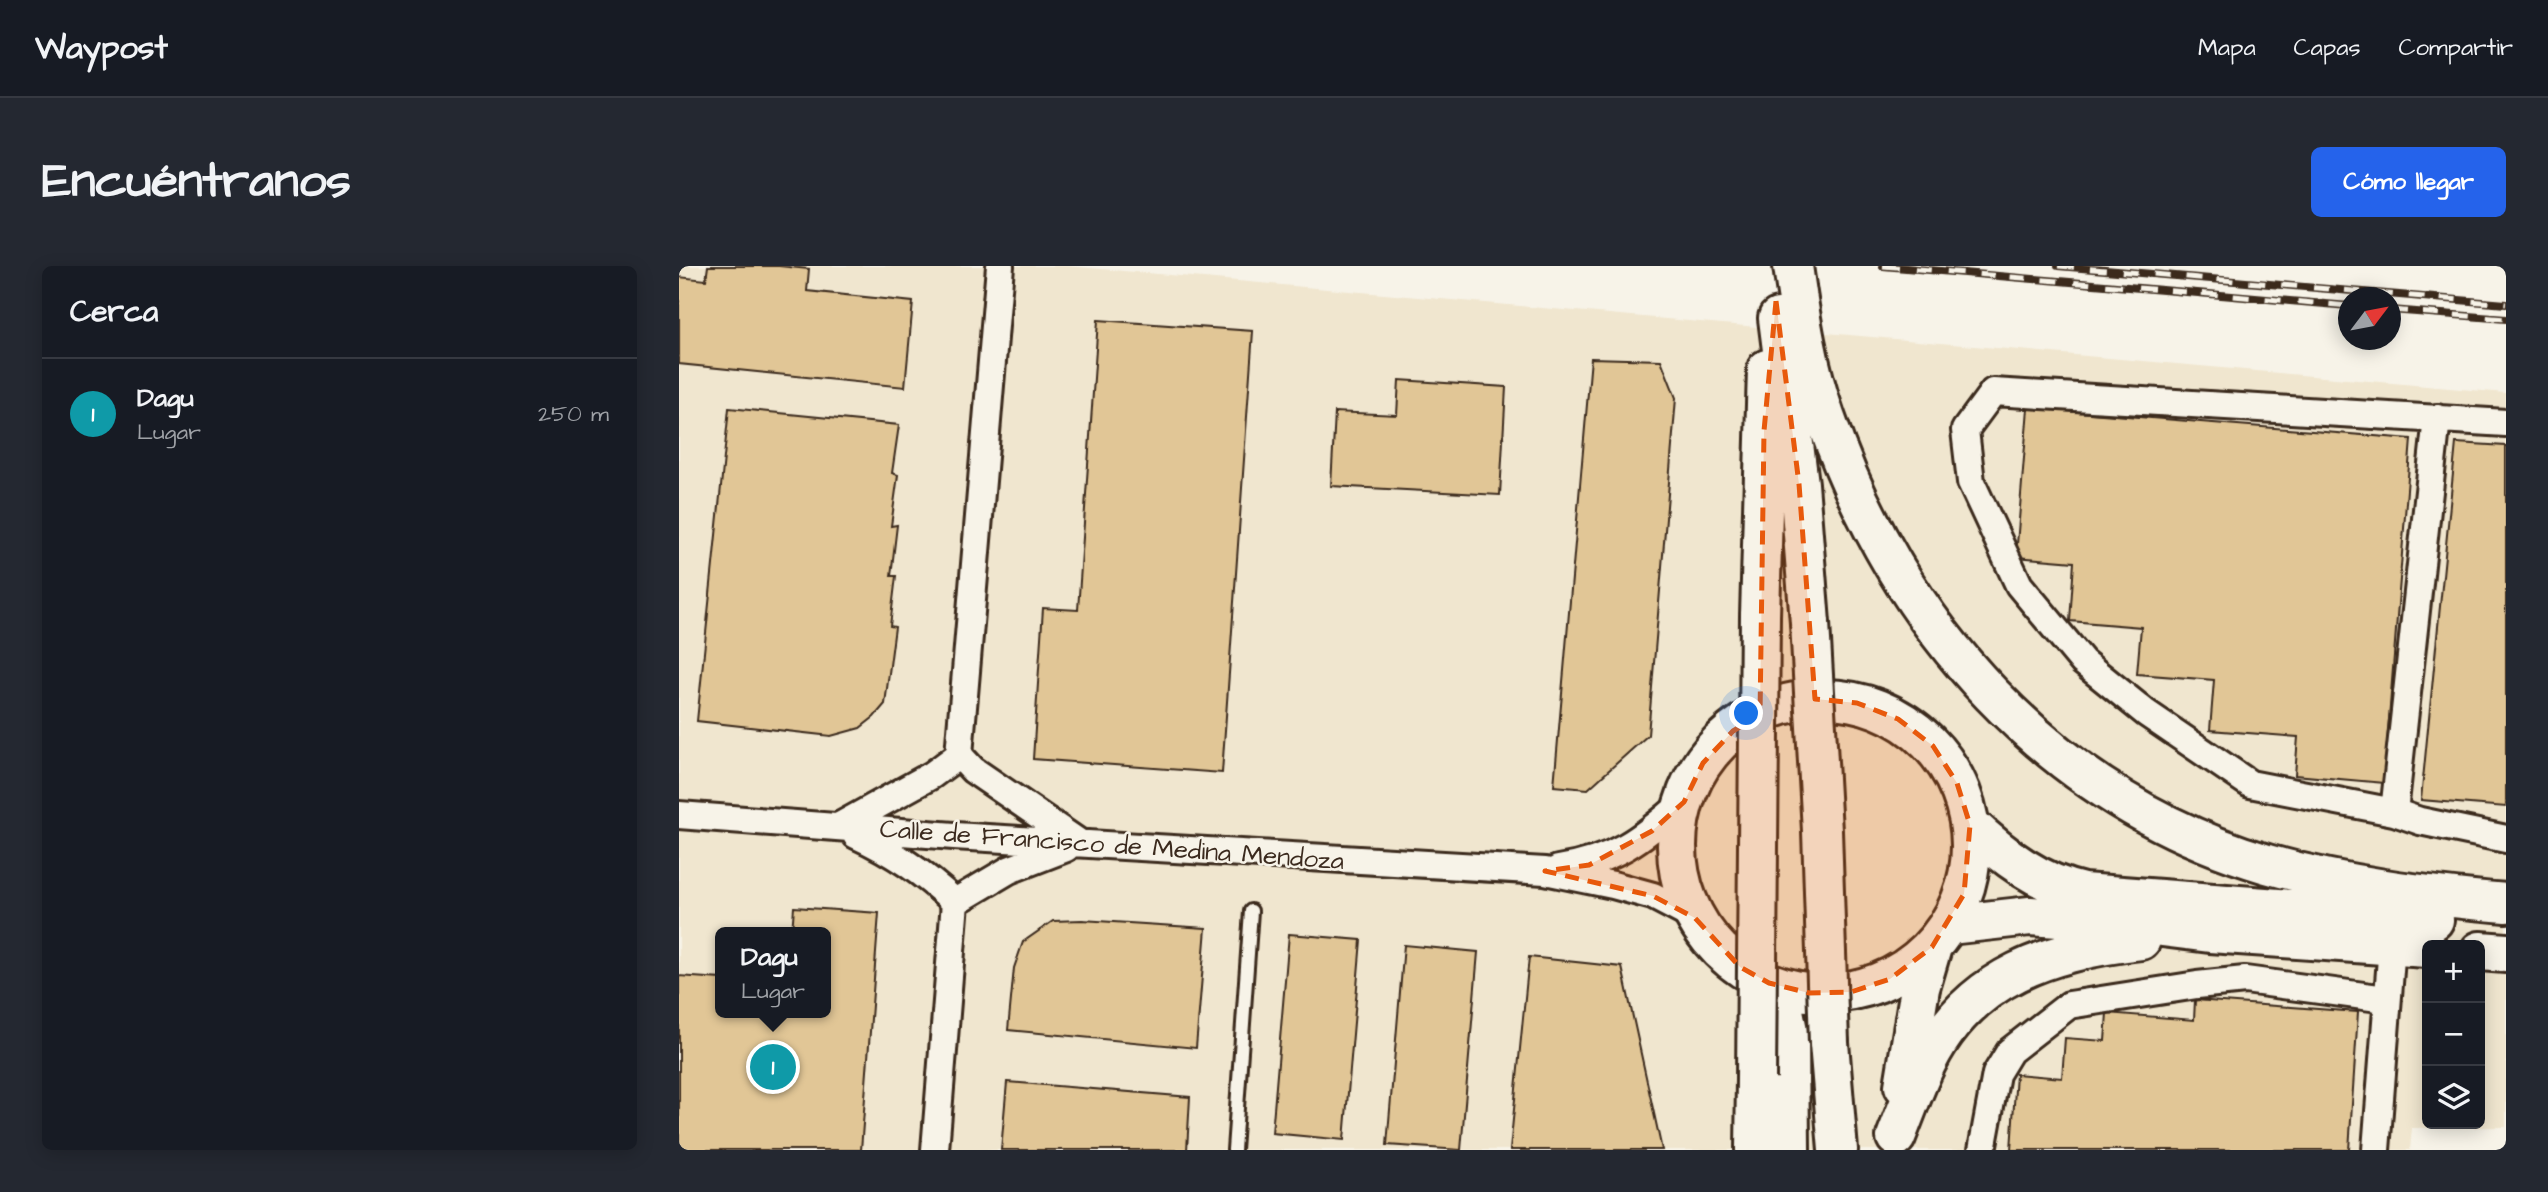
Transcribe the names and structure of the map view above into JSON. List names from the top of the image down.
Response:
{
  "streets": {
    "street": ["Calle de Francisco de Medina Mendoza"]
  },
  "north": "top right",
  "page": {
    "header": "Waypost",
    "nav": ["Mapa", "Capas", "Compartir"],
    "buttons": "Cómo llegar",
    "title": "Encuéntranos",
    "heading": "Cerca",
    "list": [
      {
        "mark": "1",
        "name": "Dagu",
        "note": "Lugar",
        "value": "250 m"
      }
    ],
    "popup": ["Dagu", "Lugar"],
    "map_buttons": ["+", "−"],
    "pins": "1"
  }
}
